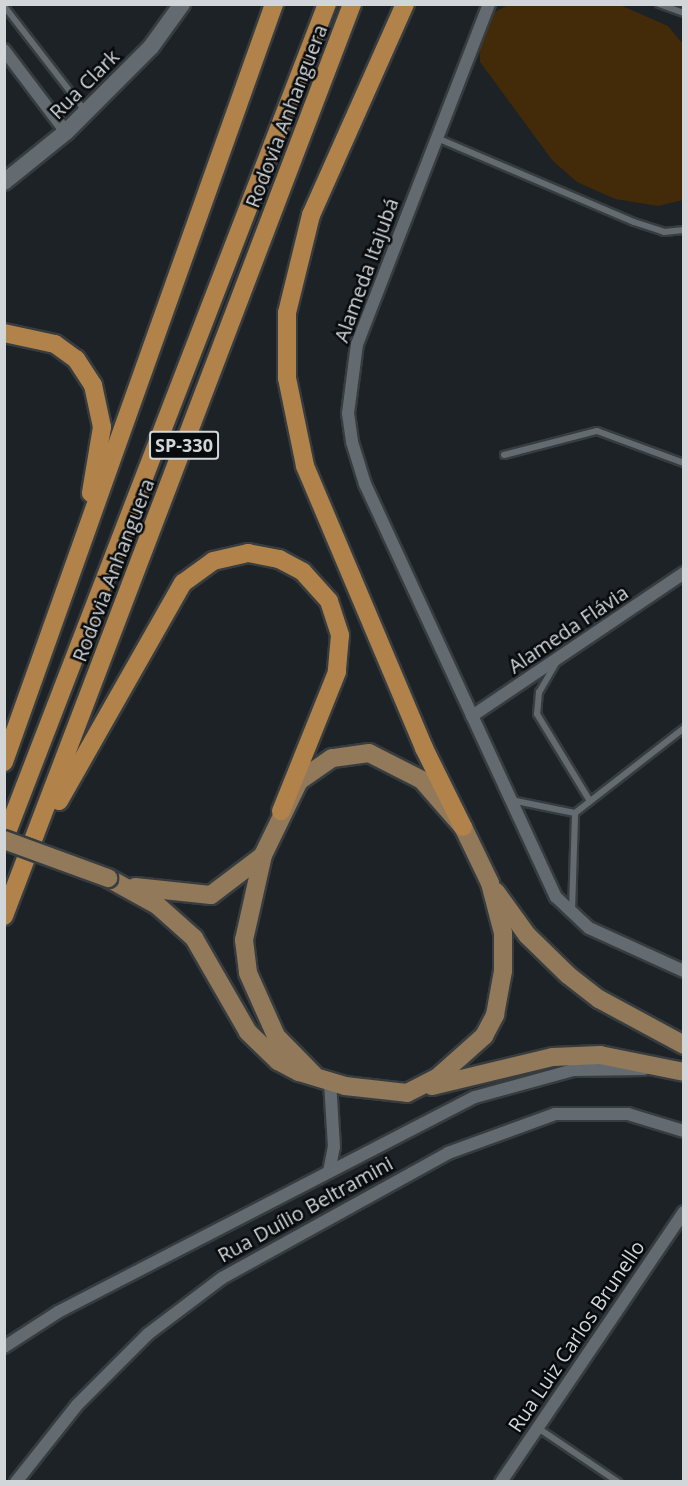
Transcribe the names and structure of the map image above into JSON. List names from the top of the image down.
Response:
{
  "streets": {
    "highway": ["Rodovia Anhanguera", "SP-330"],
    "street": [
      "Rua Clark",
      "Alameda Itajubá",
      "Alameda Flávia",
      "Rua Duílio Beltramini",
      "Rua Luiz Carlos Brunello"
    ]
  },
  "crossings": [
    ["Alameda Itajubá", "Alameda Flávia"]
  ]
}
